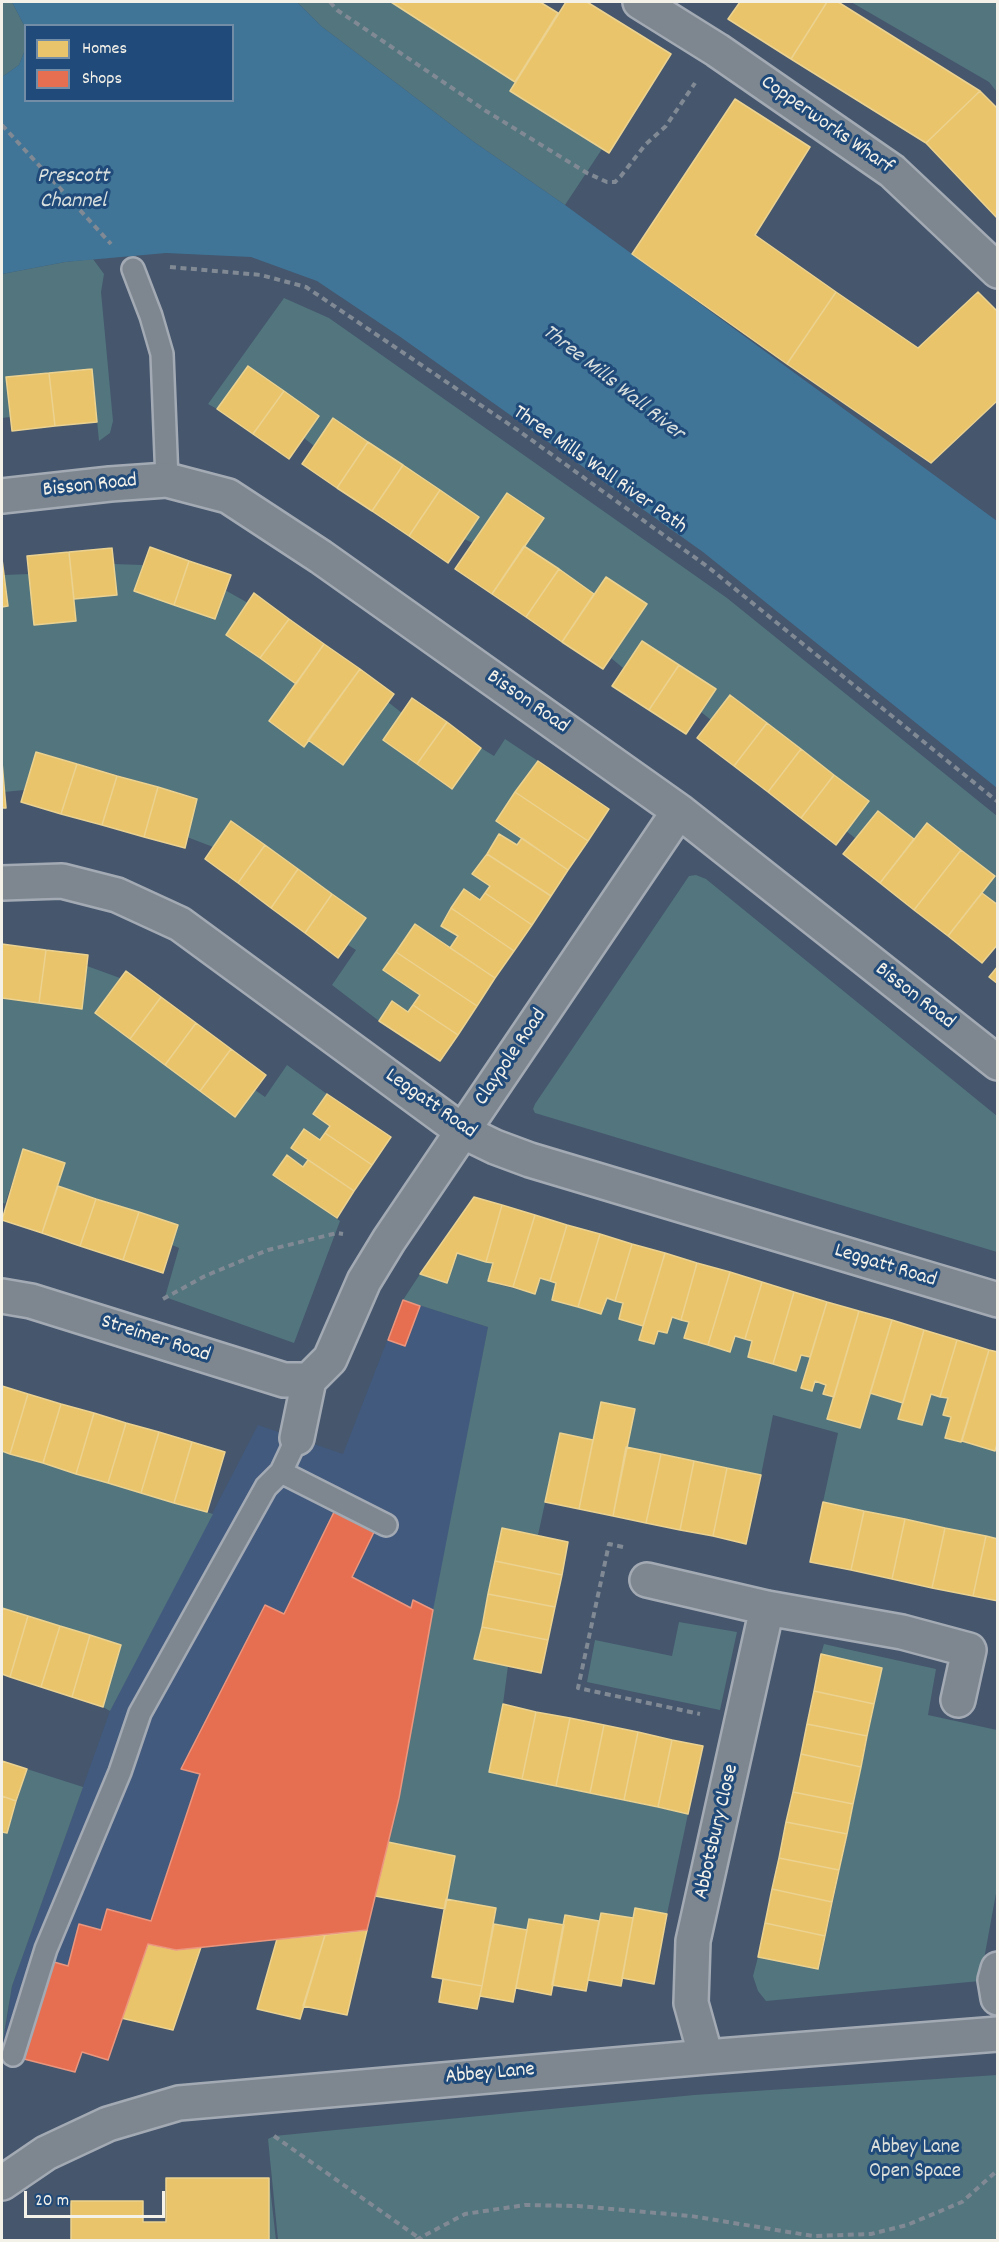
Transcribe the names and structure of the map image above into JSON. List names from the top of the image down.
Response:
{
  "streets": {
    "street": [
      "Copperworks Wharf",
      "Bisson Road",
      "Claypole Road",
      "Leggatt Road",
      "Streimer Road",
      "Abbotsbury Close",
      "Abbey Lane"
    ],
    "path": ["Three Mills Wall River Path"]
  },
  "crossings": [
    ["Bisson Road", "Claypole Road"],
    ["Claypole Road", "Leggatt Road"],
    ["Claypole Road", "Streimer Road"],
    ["Abbotsbury Close", "Abbey Lane"]
  ],
  "water": ["Prescott Channel", "Three Mills Wall River"],
  "parks": ["Abbey Lane Open Space"],
  "legend": ["Homes", "Shops"],
  "scale_bar": "20 m"
}
